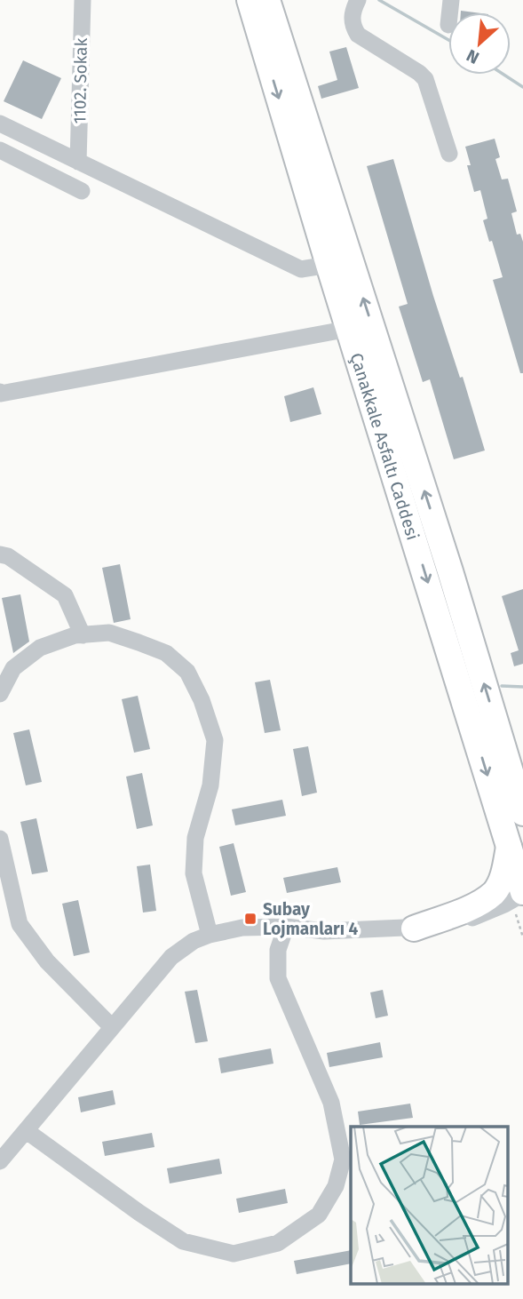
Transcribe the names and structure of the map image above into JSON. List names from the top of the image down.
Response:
{
  "streets": {
    "highway": ["Çanakkale Asfaltı Caddesi"],
    "street": ["1102. Sokak"]
  },
  "places": {
    "transit": ["Subay Lojmanları 4"]
  },
  "north": "bottom left"
}
